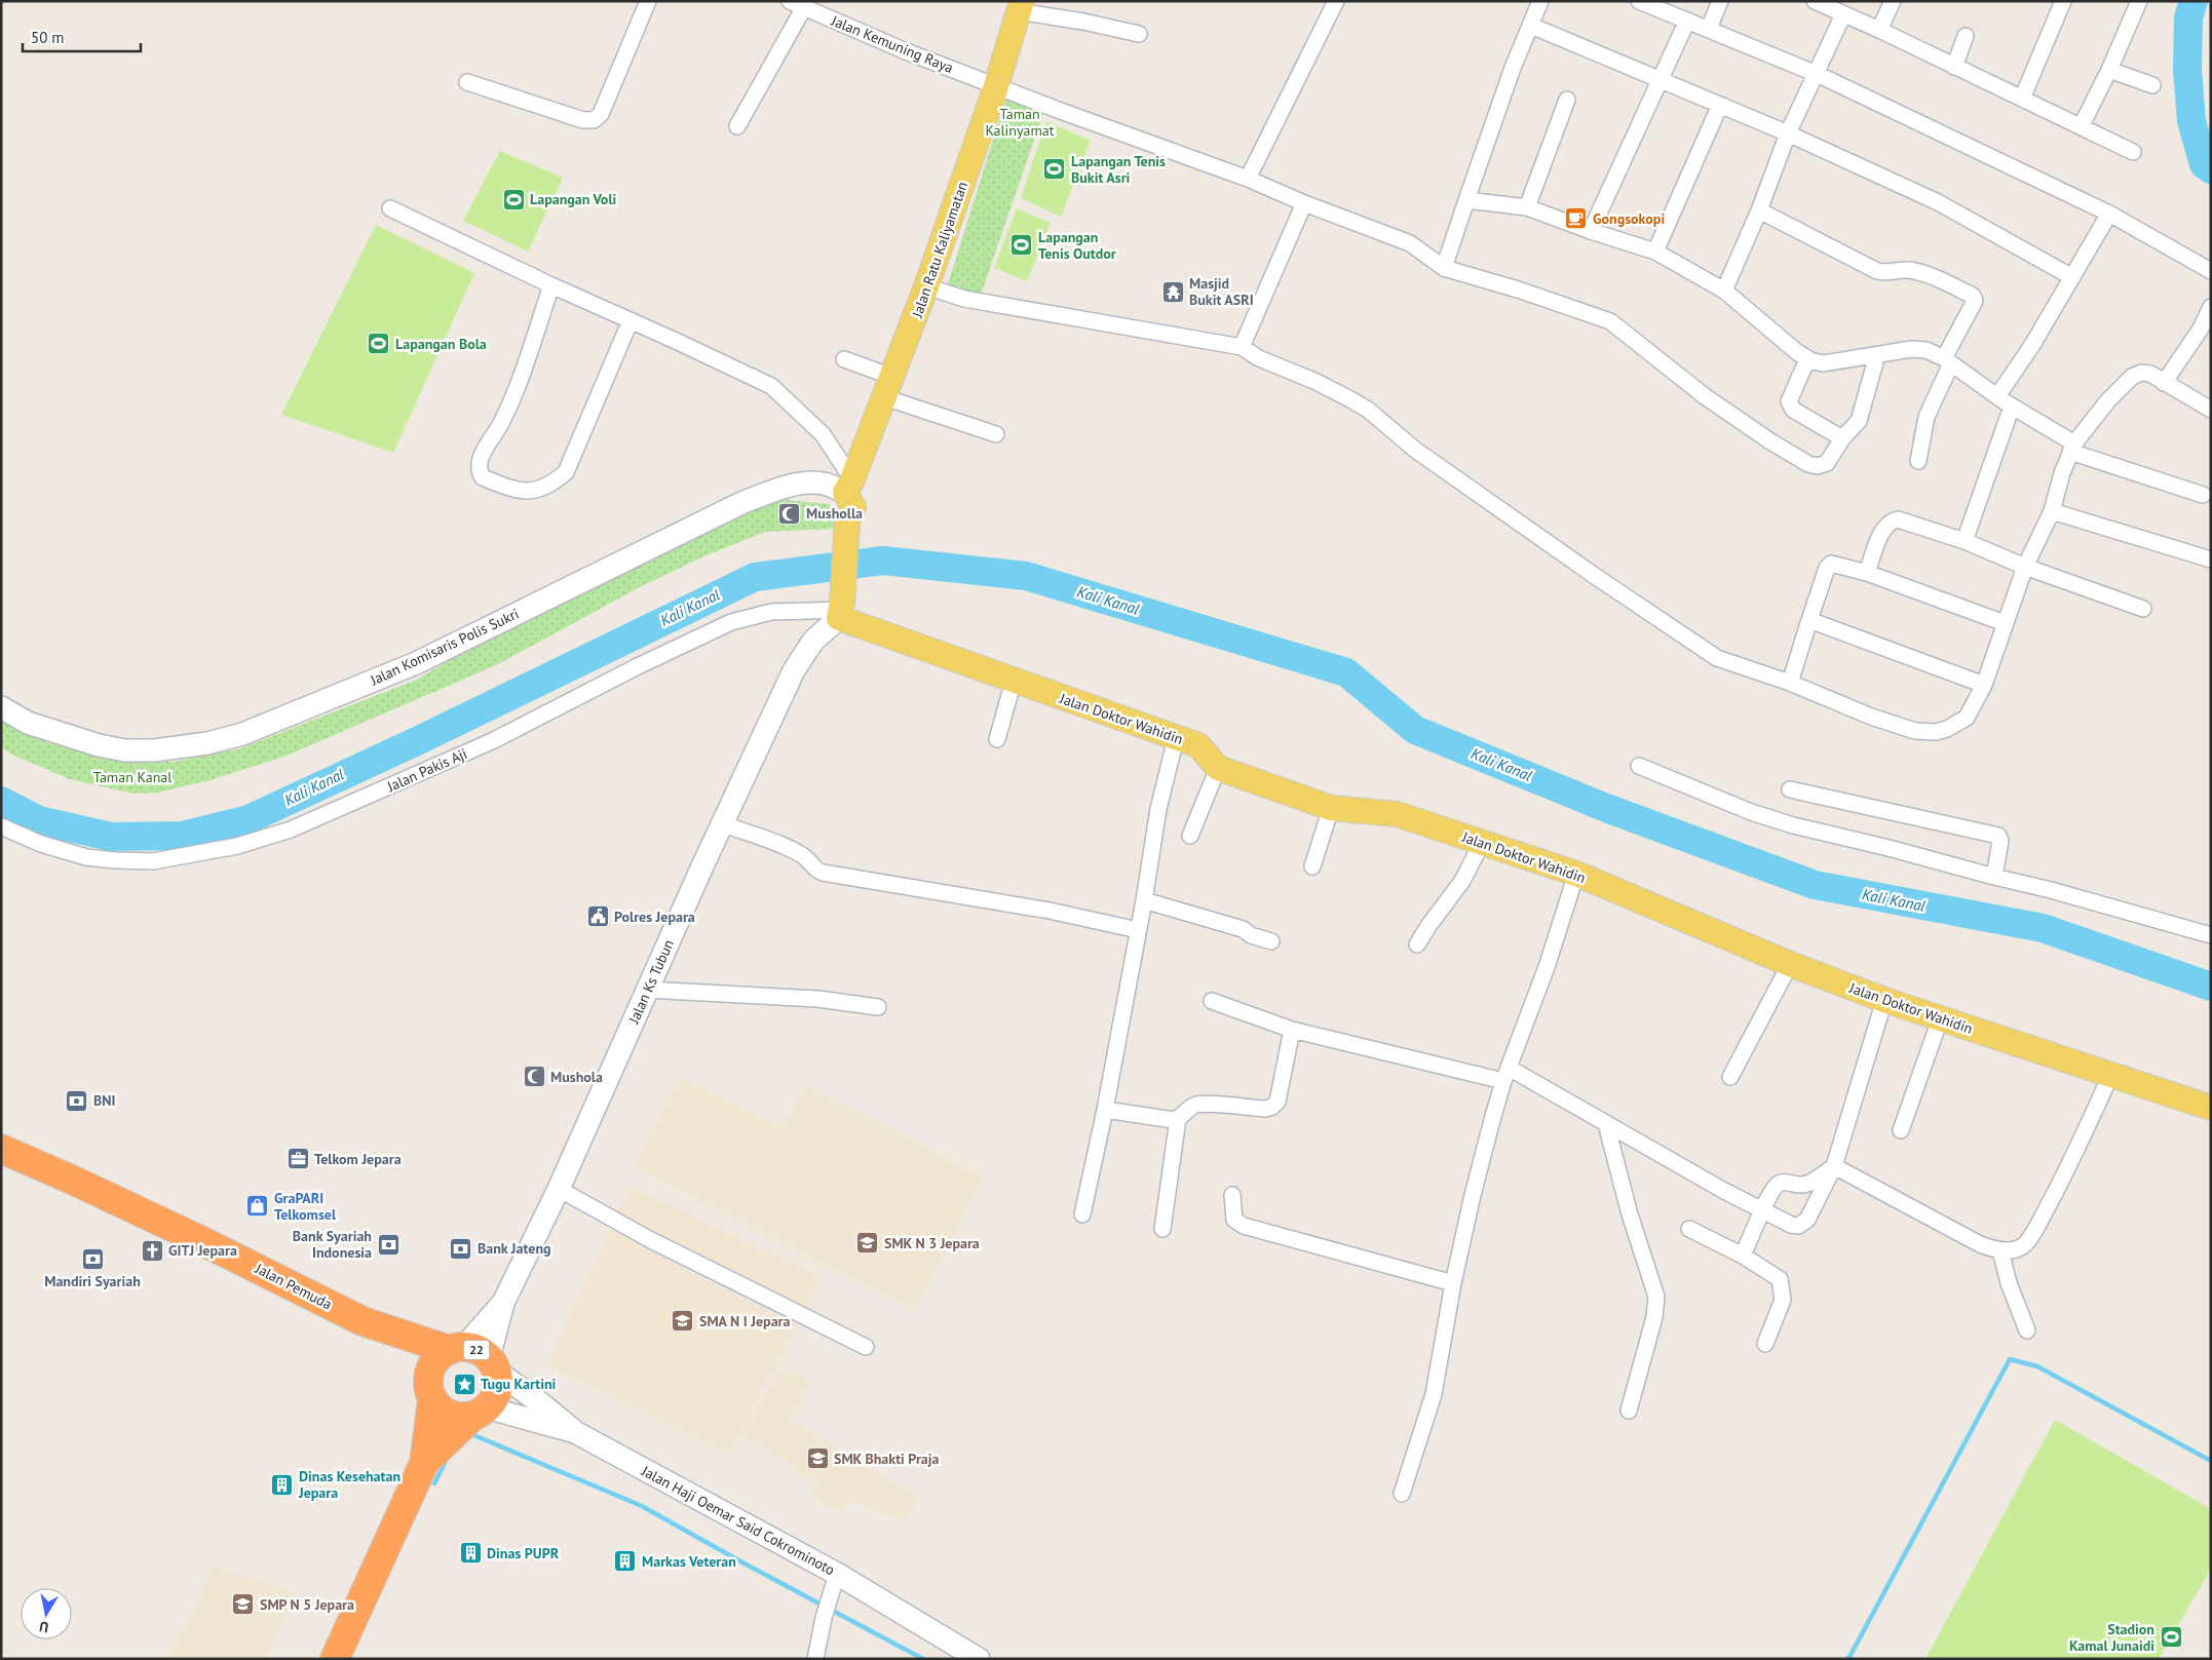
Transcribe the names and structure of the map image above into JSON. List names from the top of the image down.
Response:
{
  "streets": {
    "highway": ["Jalan Pemuda", "22"],
    "main road": [
      "Jalan Ratu Kaliyamatan",
      "Jalan Komisaris Polis Sukri",
      "Jalan Doktor Wahidin",
      "Jalan Ks Tubun",
      "Jalan Haji Oemar Said Cokrominoto"
    ],
    "street": ["Jalan Kemuning Raya", "Jalan Pakis Aji"]
  },
  "crossings": [
    ["Jalan Kemuning Raya", "Jalan Ratu Kaliyamatan"],
    ["Jalan Ratu Kaliyamatan", "Jalan Komisaris Polis Sukri"],
    ["Jalan Doktor Wahidin", "Jalan Pakis Aji"],
    ["Jalan Doktor Wahidin", "Jalan Ks Tubun"],
    ["Jalan Pakis Aji", "Jalan Ks Tubun"],
    ["Jalan Ks Tubun", "Jalan Pemuda"],
    ["Jalan Ks Tubun", "22"],
    ["Jalan Ks Tubun", "Jalan Haji Oemar Said Cokrominoto"],
    ["Jalan Pemuda", "22"],
    ["Jalan Pemuda", "Jalan Haji Oemar Said Cokrominoto"],
    ["22", "Jalan Haji Oemar Said Cokrominoto"]
  ],
  "water": ["Kali Kanal"],
  "parks": ["Taman Kalinyamat", "Taman Kanal"],
  "places": {
    "sports": [
      "Lapangan Tenis Bukit Asri",
      "Lapangan Voli",
      "Lapangan Tenis Outdor",
      "Lapangan Bola",
      "Stadion Kamal Junaidi"
    ],
    "cafe": ["Gongsokopi"],
    "temple": ["Masjid Bukit ASRI"],
    "mosque": ["Musholla", "Mushola"],
    "public building": ["Polres Jepara"],
    "bank": [
      "BNI",
      "Bank Syariah Indonesia",
      "Bank Jateng",
      "Mandiri Syariah"
    ],
    "office": ["Telkom Jepara"],
    "shop": ["GraPARI Telkomsel"],
    "school or university": [
      "SMK N 3 Jepara",
      "SMA N I Jepara",
      "SMK Bhakti Praja",
      "SMP N 5 Jepara"
    ],
    "church": ["GITJ Jepara"],
    "place": ["Tugu Kartini"],
    "building": ["Dinas Kesehatan Jepara", "Dinas PUPR", "Markas Veteran"]
  },
  "scale_bar": "50 m",
  "north": "bottom"
}
